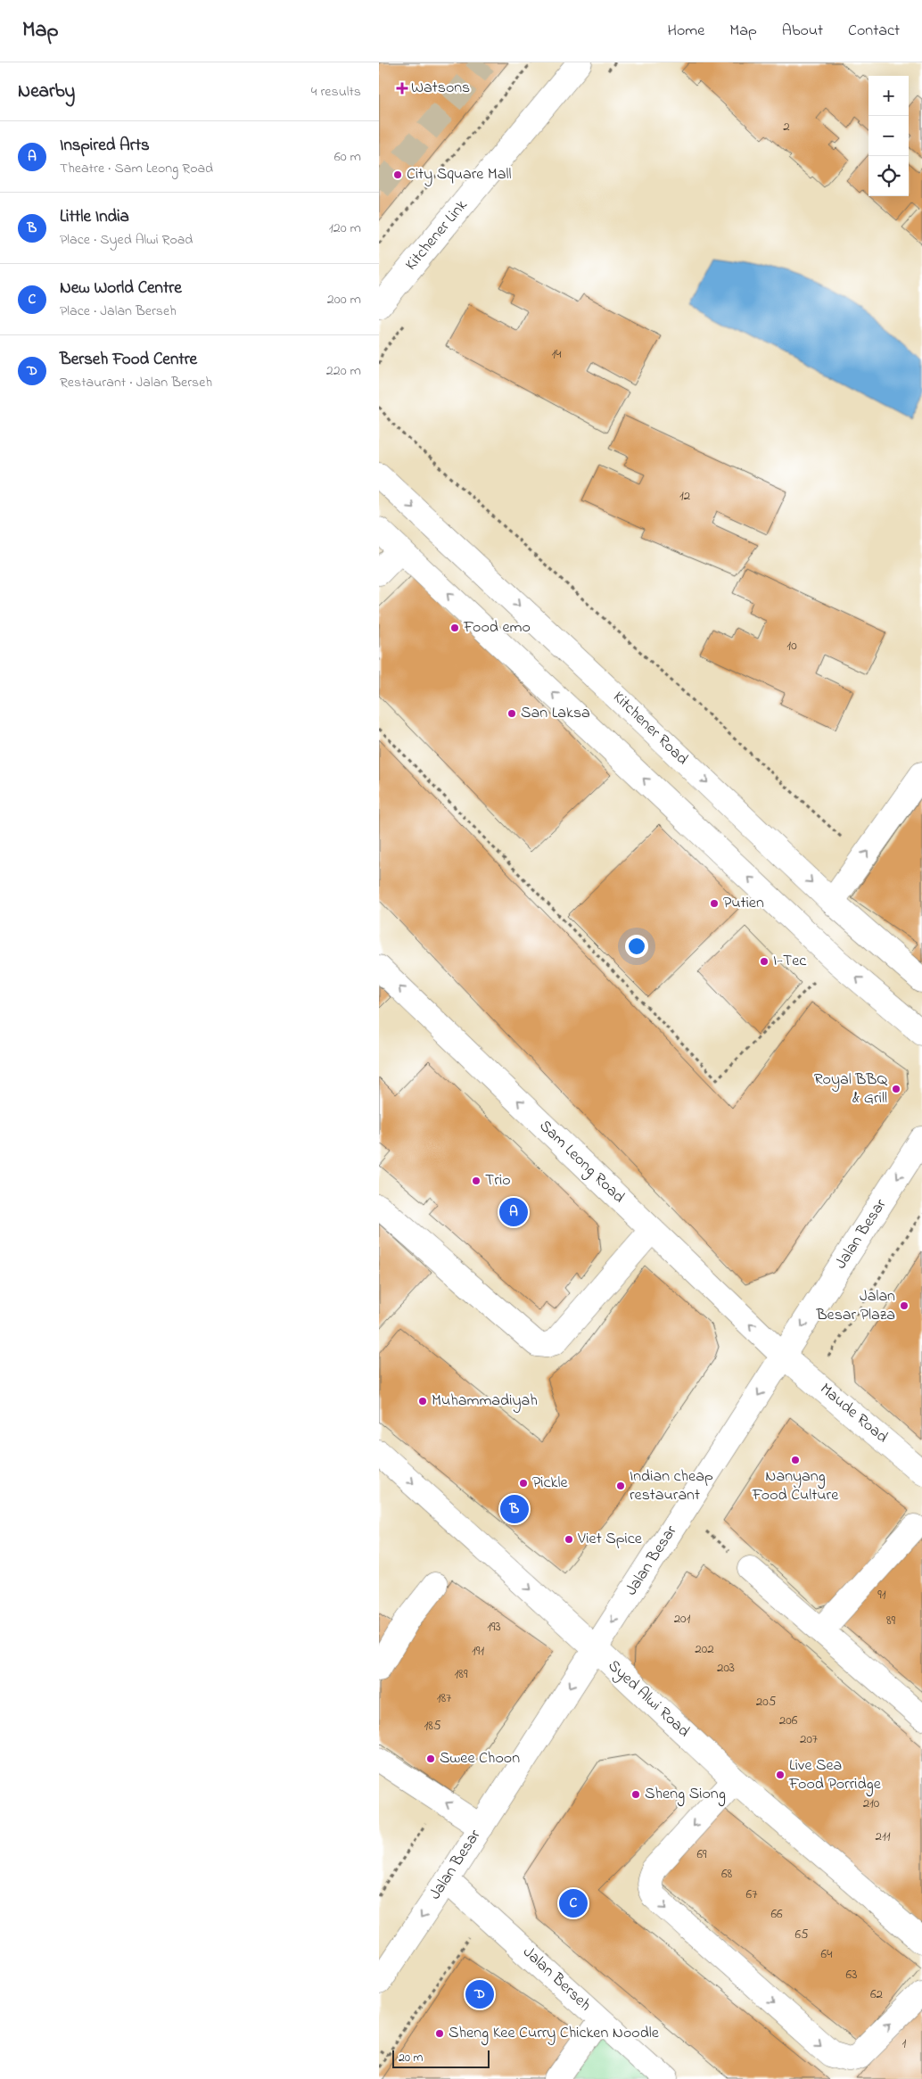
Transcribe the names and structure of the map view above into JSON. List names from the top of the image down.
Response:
{
  "streets": {
    "street": [
      "Kitchener Link",
      "Kitchener Road",
      "Sam Leong Road",
      "Jalan Besar",
      "Maude Road",
      "Syed Alwi Road",
      "Jalan Berseh"
    ]
  },
  "crossings": [
    ["Sam Leong Road", "Jalan Besar"],
    ["Sam Leong Road", "Maude Road"],
    ["Jalan Besar", "Maude Road"],
    ["Jalan Besar", "Syed Alwi Road"],
    ["Jalan Besar", "Jalan Berseh"]
  ],
  "one_way": ["Sam Leong Road", "Syed Alwi Road"],
  "places": {
    "health": ["Watsons"],
    "other": [
      "City Square Mall",
      "Food emo",
      "San Laksa",
      "Putien",
      "I-Tec",
      "Royal BBQ & Grill",
      "Trio",
      "Jalan Besar Plaza",
      "Muhammadiyah",
      "Nanyang Food Culture",
      "Pickle",
      "Indian cheap restaurant",
      "Viet Spice",
      "Swee Choon",
      "Live Sea Food Porridge",
      "Sheng Siong",
      "Sheng Kee Curry Chicken Noodle"
    ]
  },
  "house_numbers": [
    "2",
    "14",
    "12",
    "10",
    "91",
    "201",
    "89",
    "193",
    "202",
    "191",
    "203",
    "189",
    "187",
    "205",
    "206",
    "185",
    "207",
    "210",
    "211",
    "69",
    "68",
    "67",
    "66",
    "65",
    "64",
    "63",
    "62",
    "1"
  ],
  "scale_bar": "20 m",
  "page": {
    "header": "Map",
    "nav": [
      "Home",
      "Map",
      "About",
      "Contact"
    ],
    "heading": ["Nearby", "4 results"],
    "map_buttons": ["+", "−"],
    "list": [
      {
        "mark": "A",
        "name": "Inspired Arts",
        "note": "Theatre · Sam Leong Road",
        "value": "60 m"
      },
      {
        "mark": "B",
        "name": "Little India",
        "note": "Place · Syed Alwi Road",
        "value": "120 m"
      },
      {
        "mark": "C",
        "name": "New World Centre",
        "note": "Place · Jalan Berseh",
        "value": "200 m"
      },
      {
        "mark": "D",
        "name": "Berseh Food Centre",
        "note": "Restaurant · Jalan Berseh",
        "value": "220 m"
      }
    ],
    "pins": [
      "A",
      "B",
      "C",
      "D"
    ],
    "scale": "20 m"
  }
}
